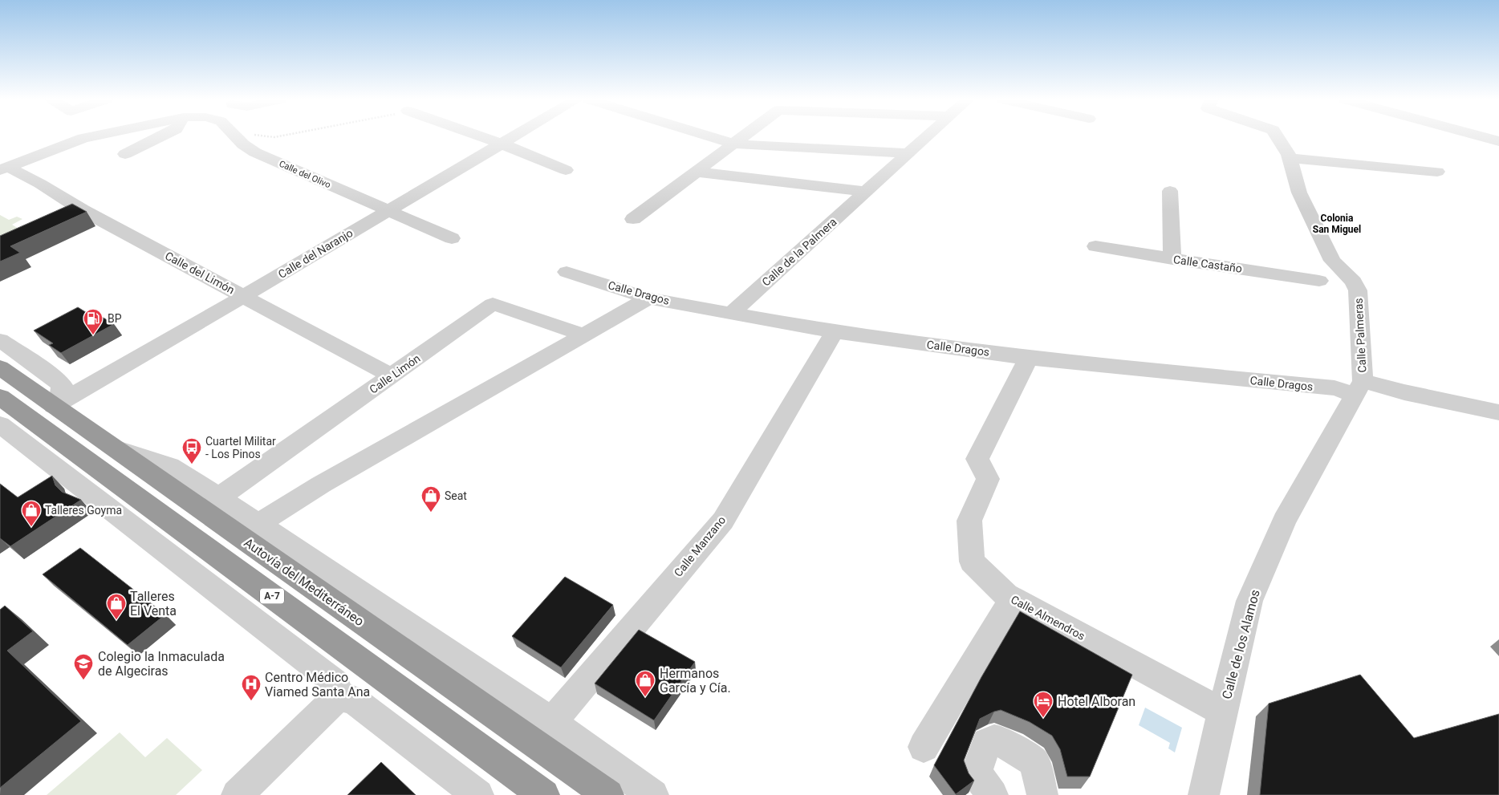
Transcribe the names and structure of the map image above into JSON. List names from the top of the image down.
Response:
{
  "streets": {
    "highway": ["Autovía del Mediterráneo", "A-7"],
    "street": [
      "Calle del Olivo",
      "Calle de la Palmera",
      "Calle del Naranjo",
      "Calle Castaño",
      "Calle del Limón",
      "Calle Dragos",
      "Calle Palmeras",
      "Calle Limón",
      "Calle Manzano",
      "Calle Almendros",
      "Calle de los Alamos"
    ]
  },
  "crossings": [
    ["Calle del Olivo", "Calle del Naranjo"],
    ["Calle de la Palmera", "Calle Dragos"],
    ["Calle del Naranjo", "Calle del Limón"],
    ["Calle del Naranjo", "Autovía del Mediterráneo"],
    ["Calle Castaño", "Calle Palmeras"],
    ["Calle del Limón", "Calle Limón"],
    ["Calle Dragos", "Calle Palmeras"],
    ["Calle Dragos", "Calle Manzano"],
    ["Calle Dragos", "Calle Almendros"],
    ["Calle Dragos", "Calle de los Alamos"],
    ["Calle Palmeras", "Calle de los Alamos"],
    ["Calle Almendros", "Calle de los Alamos"]
  ],
  "districts": ["Colonia San Miguel"],
  "places": {
    "fuel station": ["BP"],
    "bus stop": ["Cuartel Militar - Los Pinos"],
    "shop": [
      "Seat",
      "Talleres Goyma",
      "Talleres El Venta",
      "Hermanos García y Cía."
    ],
    "school or university": ["Colegio la Inmaculada de Algeciras"],
    "hospital": ["Centro Médico Viamed Santa Ana"],
    "hotel": ["Hotel Alboran"]
  }
}
